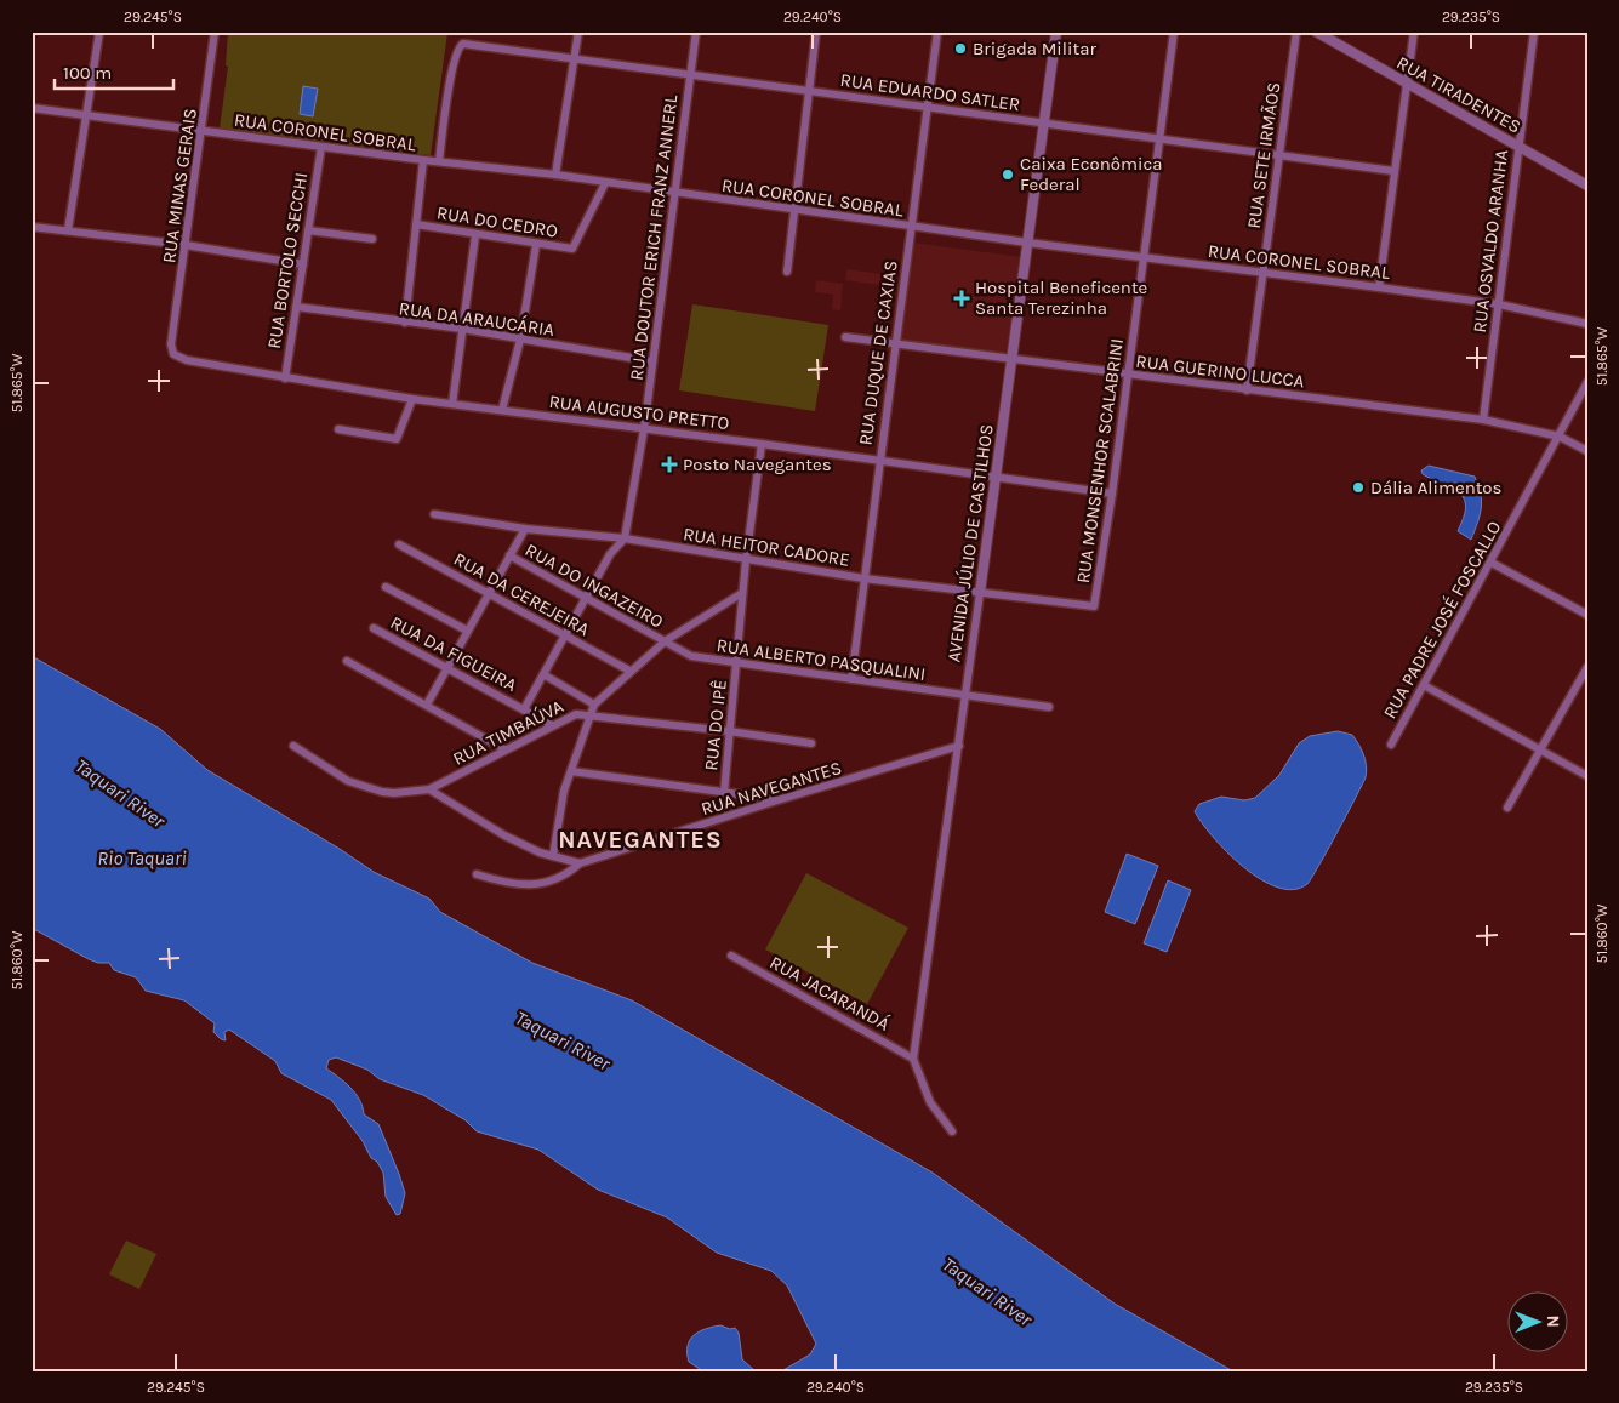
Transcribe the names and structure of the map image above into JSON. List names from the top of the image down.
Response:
{
  "streets": {
    "street": [
      "RUA EDUARDO SATLER",
      "RUA TIRADENTES",
      "RUA CORONEL SOBRAL",
      "RUA SETE IRMÃOS",
      "RUA MINAS GERAIS",
      "RUA DO CEDRO",
      "RUA DOUTOR ERICH FRANZ ANNERL",
      "RUA OSVALDO ARANHA",
      "RUA BORTOLO SECCHI",
      "RUA DA ARAUCÁRIA",
      "RUA DUQUE DE CAXIAS",
      "RUA GUERINO LUCCA",
      "RUA AUGUSTO PRETTO",
      "RUA MONSENHOR SCALABRINI",
      "AVENIDA JÚLIO DE CASTILHOS",
      "RUA HEITOR CADORE",
      "RUA DO INGAZEIRO",
      "RUA DA CEREJEIRA",
      "RUA PADRE JOSÉ FOSCALLO",
      "RUA DA FIGUEIRA",
      "RUA ALBERTO PASQUALINI",
      "RUA DO IPÊ",
      "RUA TIMBAÚVA",
      "RUA NAVEGANTES",
      "RUA JACARANDÁ"
    ]
  },
  "crossings": [
    ["RUA EDUARDO SATLER", "RUA CORONEL SOBRAL"],
    ["RUA EDUARDO SATLER", "RUA SETE IRMÃOS"],
    ["RUA EDUARDO SATLER", "RUA DOUTOR ERICH FRANZ ANNERL"],
    ["RUA EDUARDO SATLER", "RUA DUQUE DE CAXIAS"],
    ["RUA EDUARDO SATLER", "RUA MONSENHOR SCALABRINI"],
    ["RUA EDUARDO SATLER", "AVENIDA JÚLIO DE CASTILHOS"],
    ["RUA TIRADENTES", "RUA OSVALDO ARANHA"],
    ["RUA CORONEL SOBRAL", "RUA SETE IRMÃOS"],
    ["RUA CORONEL SOBRAL", "RUA MINAS GERAIS"],
    ["RUA CORONEL SOBRAL", "RUA DO CEDRO"],
    ["RUA CORONEL SOBRAL", "RUA DOUTOR ERICH FRANZ ANNERL"],
    ["RUA CORONEL SOBRAL", "RUA OSVALDO ARANHA"],
    ["RUA CORONEL SOBRAL", "RUA BORTOLO SECCHI"],
    ["RUA CORONEL SOBRAL", "RUA DUQUE DE CAXIAS"],
    ["RUA CORONEL SOBRAL", "RUA MONSENHOR SCALABRINI"],
    ["RUA CORONEL SOBRAL", "AVENIDA JÚLIO DE CASTILHOS"],
    ["RUA SETE IRMÃOS", "RUA GUERINO LUCCA"],
    ["RUA MINAS GERAIS", "RUA AUGUSTO PRETTO"],
    ["RUA DOUTOR ERICH FRANZ ANNERL", "RUA DA ARAUCÁRIA"],
    ["RUA DOUTOR ERICH FRANZ ANNERL", "RUA AUGUSTO PRETTO"],
    ["RUA DOUTOR ERICH FRANZ ANNERL", "RUA HEITOR CADORE"],
    ["RUA DOUTOR ERICH FRANZ ANNERL", "RUA DO INGAZEIRO"],
    ["RUA DOUTOR ERICH FRANZ ANNERL", "RUA DA CEREJEIRA"],
    ["RUA DOUTOR ERICH FRANZ ANNERL", "RUA DA FIGUEIRA"],
    ["RUA OSVALDO ARANHA", "RUA GUERINO LUCCA"],
    ["RUA BORTOLO SECCHI", "RUA DA ARAUCÁRIA"],
    ["RUA BORTOLO SECCHI", "RUA AUGUSTO PRETTO"],
    ["RUA DUQUE DE CAXIAS", "RUA GUERINO LUCCA"],
    ["RUA DUQUE DE CAXIAS", "RUA AUGUSTO PRETTO"],
    ["RUA DUQUE DE CAXIAS", "RUA HEITOR CADORE"],
    ["RUA DUQUE DE CAXIAS", "RUA ALBERTO PASQUALINI"],
    ["RUA GUERINO LUCCA", "RUA MONSENHOR SCALABRINI"],
    ["RUA GUERINO LUCCA", "AVENIDA JÚLIO DE CASTILHOS"],
    ["RUA GUERINO LUCCA", "RUA PADRE JOSÉ FOSCALLO"],
    ["RUA AUGUSTO PRETTO", "RUA MONSENHOR SCALABRINI"],
    ["RUA AUGUSTO PRETTO", "AVENIDA JÚLIO DE CASTILHOS"],
    ["RUA AUGUSTO PRETTO", "RUA DO IPÊ"],
    ["RUA MONSENHOR SCALABRINI", "RUA HEITOR CADORE"],
    ["AVENIDA JÚLIO DE CASTILHOS", "RUA HEITOR CADORE"],
    ["AVENIDA JÚLIO DE CASTILHOS", "RUA ALBERTO PASQUALINI"],
    ["AVENIDA JÚLIO DE CASTILHOS", "RUA NAVEGANTES"],
    ["AVENIDA JÚLIO DE CASTILHOS", "RUA JACARANDÁ"],
    ["RUA HEITOR CADORE", "RUA DO IPÊ"],
    ["RUA DO INGAZEIRO", "RUA ALBERTO PASQUALINI"],
    ["RUA DA FIGUEIRA", "RUA TIMBAÚVA"],
    ["RUA ALBERTO PASQUALINI", "RUA DO IPÊ"]
  ],
  "districts": ["NAVEGANTES"],
  "water": ["Taquari River", "Rio Taquari"],
  "places": {
    "other": ["Brigada Militar", "Caixa Econômica Federal", "Dália Alimentos"],
    "health": ["Hospital Beneficente Santa Terezinha", "Posto Navegantes"]
  },
  "scale_bar": "100 m",
  "north": "right",
  "coordinates": [
    "29.245°S",
    "29.240°S",
    "29.235°S",
    "51.865°W",
    "51.860°W"
  ]
}
